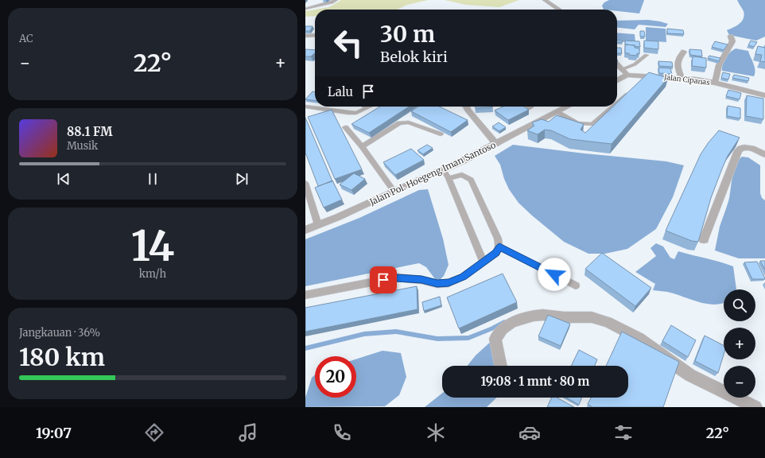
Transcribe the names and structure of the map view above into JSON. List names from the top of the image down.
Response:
{
  "streets": {
    "street": ["Jalan Cipanas", "Jalan Pol. Hoegeng Iman Santoso"]
  },
  "page": {
    "tile": [
      "AC",
      ["14", "km/h"],
      ["Jangkauan · 36%", "180 km"]
    ],
    "turn": ["30 m", "Belok kiri"],
    "heat": ["−", "22°", "+"],
    "then": "Lalu",
    "song": ["88.1 FM", "Musik"],
    "map_buttons": ["+", "−"],
    "limit": "20",
    "trip": "19:08 · 1 mnt · 80 m",
    "tabs": ["19:07", "22°"]
  }
}
